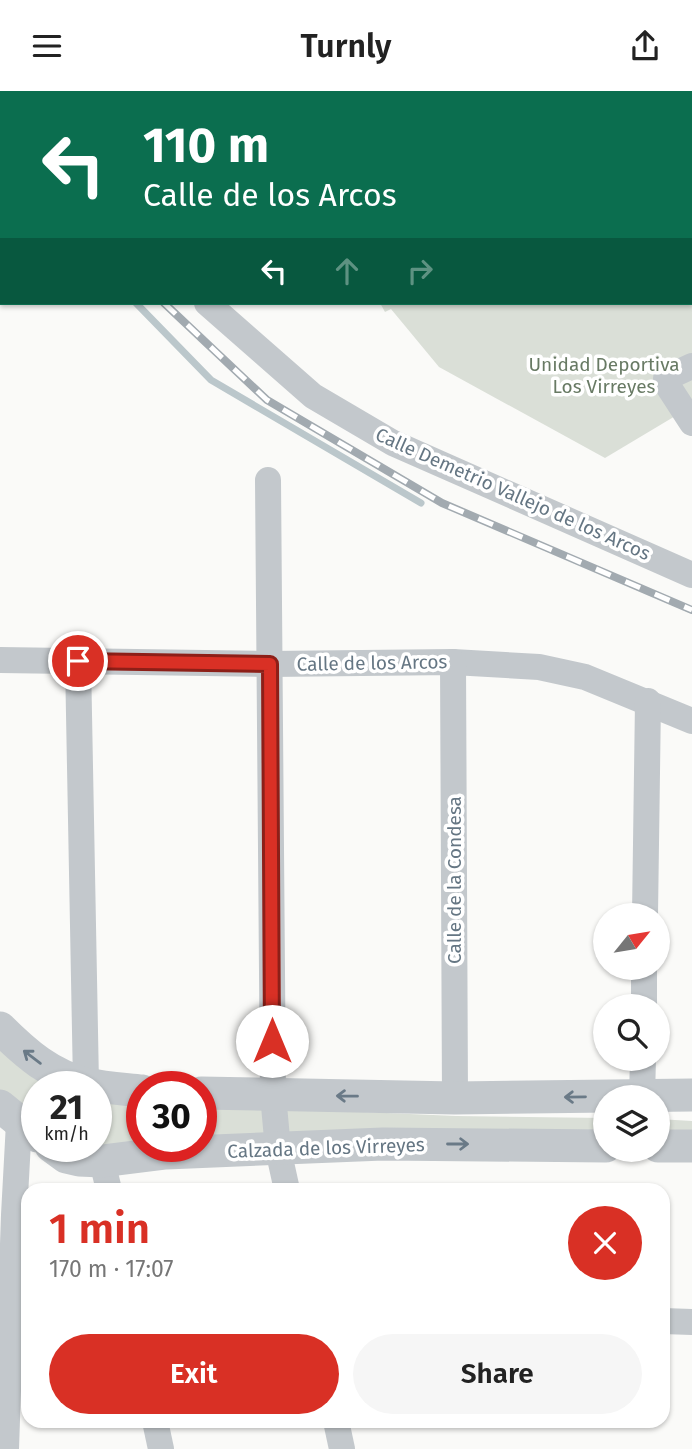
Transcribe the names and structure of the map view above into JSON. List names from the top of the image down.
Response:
{
  "streets": {
    "street": [
      "Calle Demetrio Vallejo de los Arcos",
      "Calle de los Arcos",
      "Calle de la Condesa",
      "Calzada de los Virreyes"
    ]
  },
  "crossings": [
    ["Calle de los Arcos", "Calle de la Condesa"]
  ],
  "parks": ["Unidad Deportiva Los Virreyes"],
  "north": "top right",
  "page": {
    "header": "Turnly",
    "turn": ["110 m", "Calle de los Arcos"],
    "speed": "21 km/h",
    "limit": "30",
    "heading": ["1 min", "170 m · 17:07"],
    "buttons": ["Exit", "Share"]
  }
}
